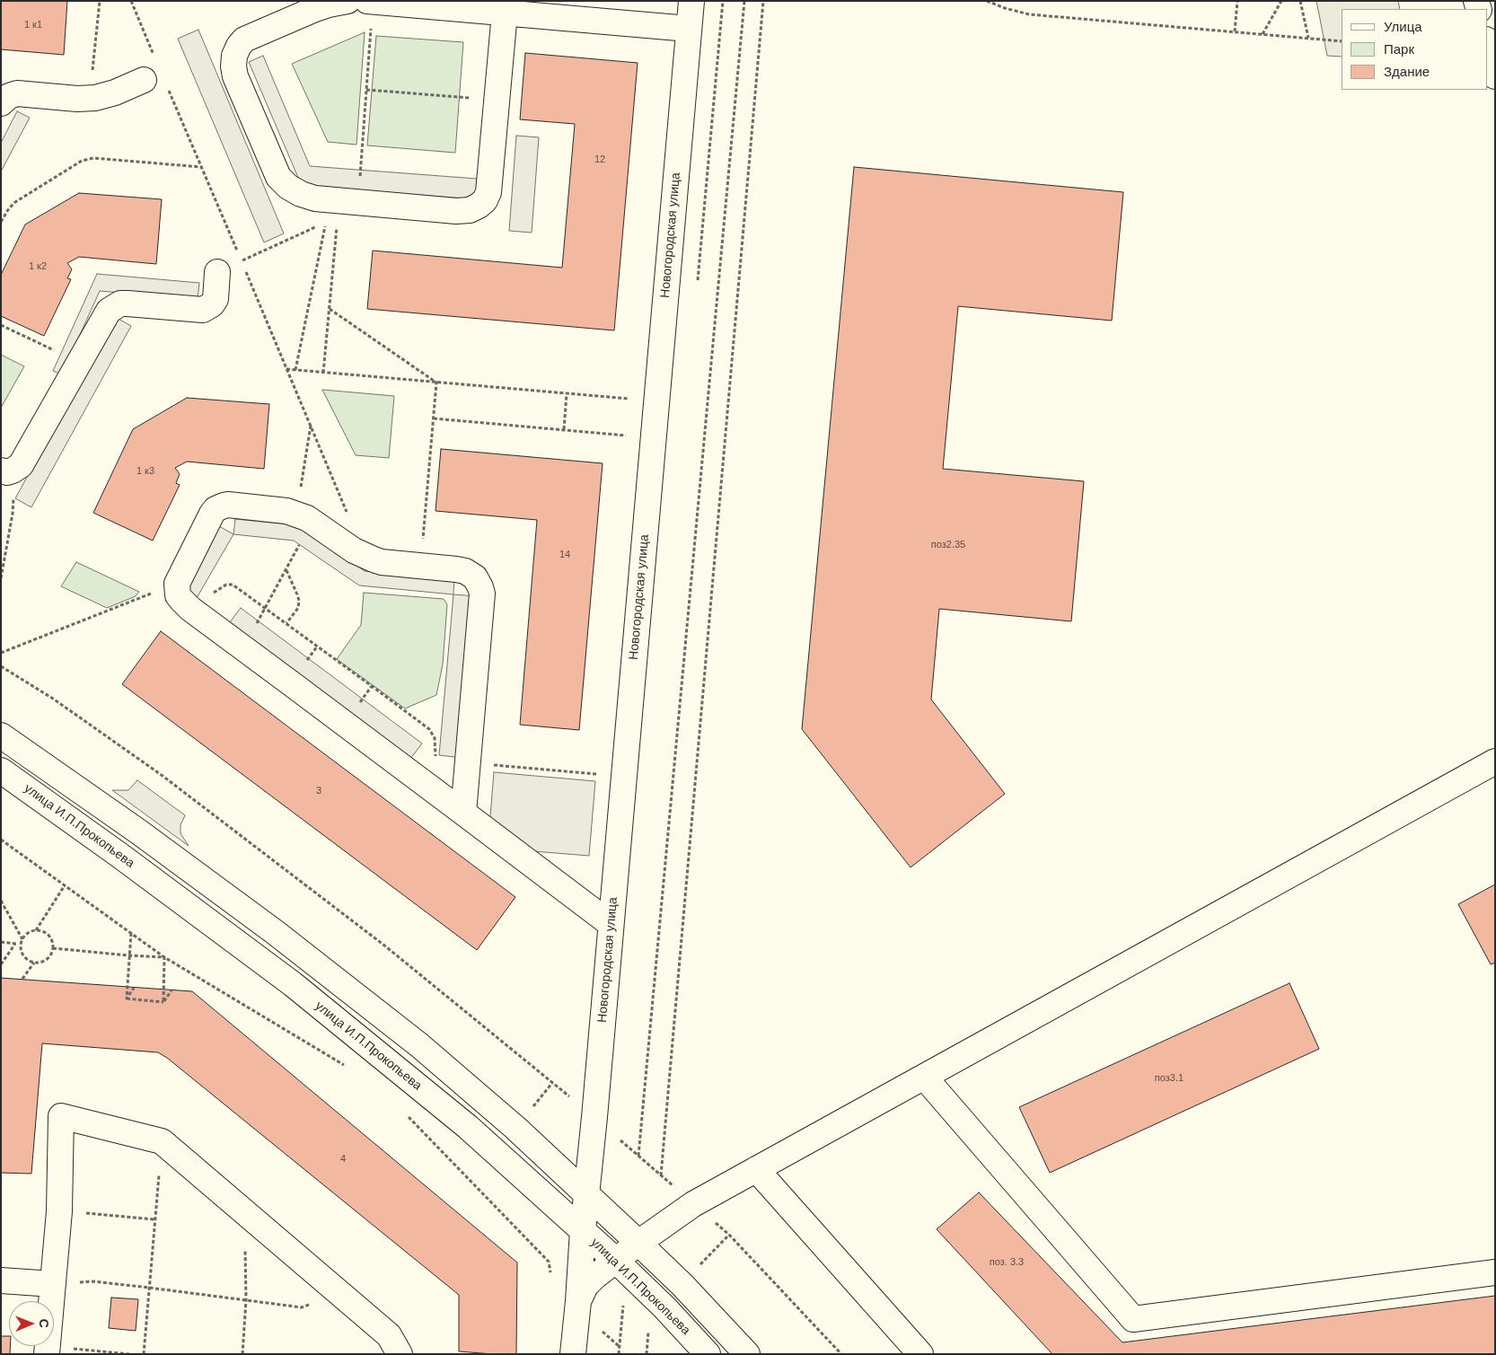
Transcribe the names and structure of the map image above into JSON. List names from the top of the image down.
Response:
{
  "streets": {
    "street": ["Новогородская улица", "улица И.П.Прокопьева"]
  },
  "crossings": [
    ["Новогородская улица", "улица И.П.Прокопьева"]
  ],
  "house_numbers": [
    "1 к1",
    "12",
    "1 к2",
    "1 к3",
    "поз2.35",
    "14",
    "3",
    "поз3.1",
    "4",
    "поз. 3.3"
  ],
  "legend": ["Улица", "Парк", "Здание"],
  "north": "right"
}
